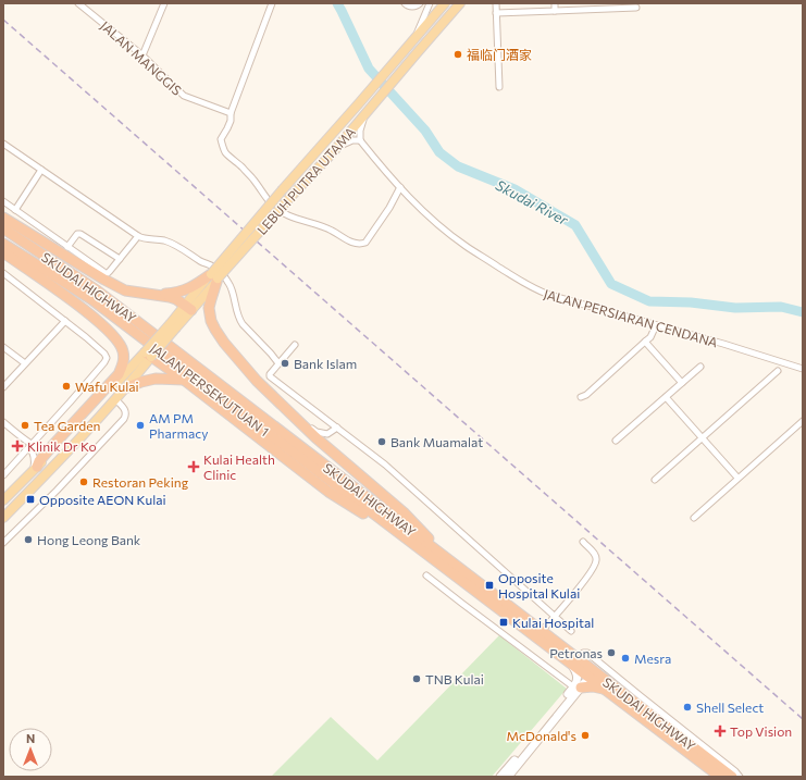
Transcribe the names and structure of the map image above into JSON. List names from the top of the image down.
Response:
{
  "streets": {
    "highway": ["SKUDAI HIGHWAY", "JALAN PERSEKUTUAN 1"],
    "main road": ["LEBUH PUTRA UTAMA"],
    "street": ["JALAN MANGGIS", "JALAN PERSIARAN CENDANA"]
  },
  "crossings": [
    ["SKUDAI HIGHWAY", "JALAN PERSEKUTUAN 1"]
  ],
  "water": ["Skudai River"],
  "places": {
    "other": [
      "福临门酒家",
      "Bank Islam",
      "Wafu Kulai",
      "Tea Garden",
      "AM PM Pharmacy",
      "Bank Muamalat",
      "Restoran Peking",
      "Hong Leong Bank",
      "Petronas",
      "Mesra",
      "TNB Kulai",
      "Shell Select",
      "McDonald's"
    ],
    "health": ["Klinik Dr Ko", "Kulai Health Clinic", "Top Vision"],
    "transit": ["Opposite AEON Kulai", "Opposite Hospital Kulai", "Kulai Hospital"]
  },
  "north": "top"
}
